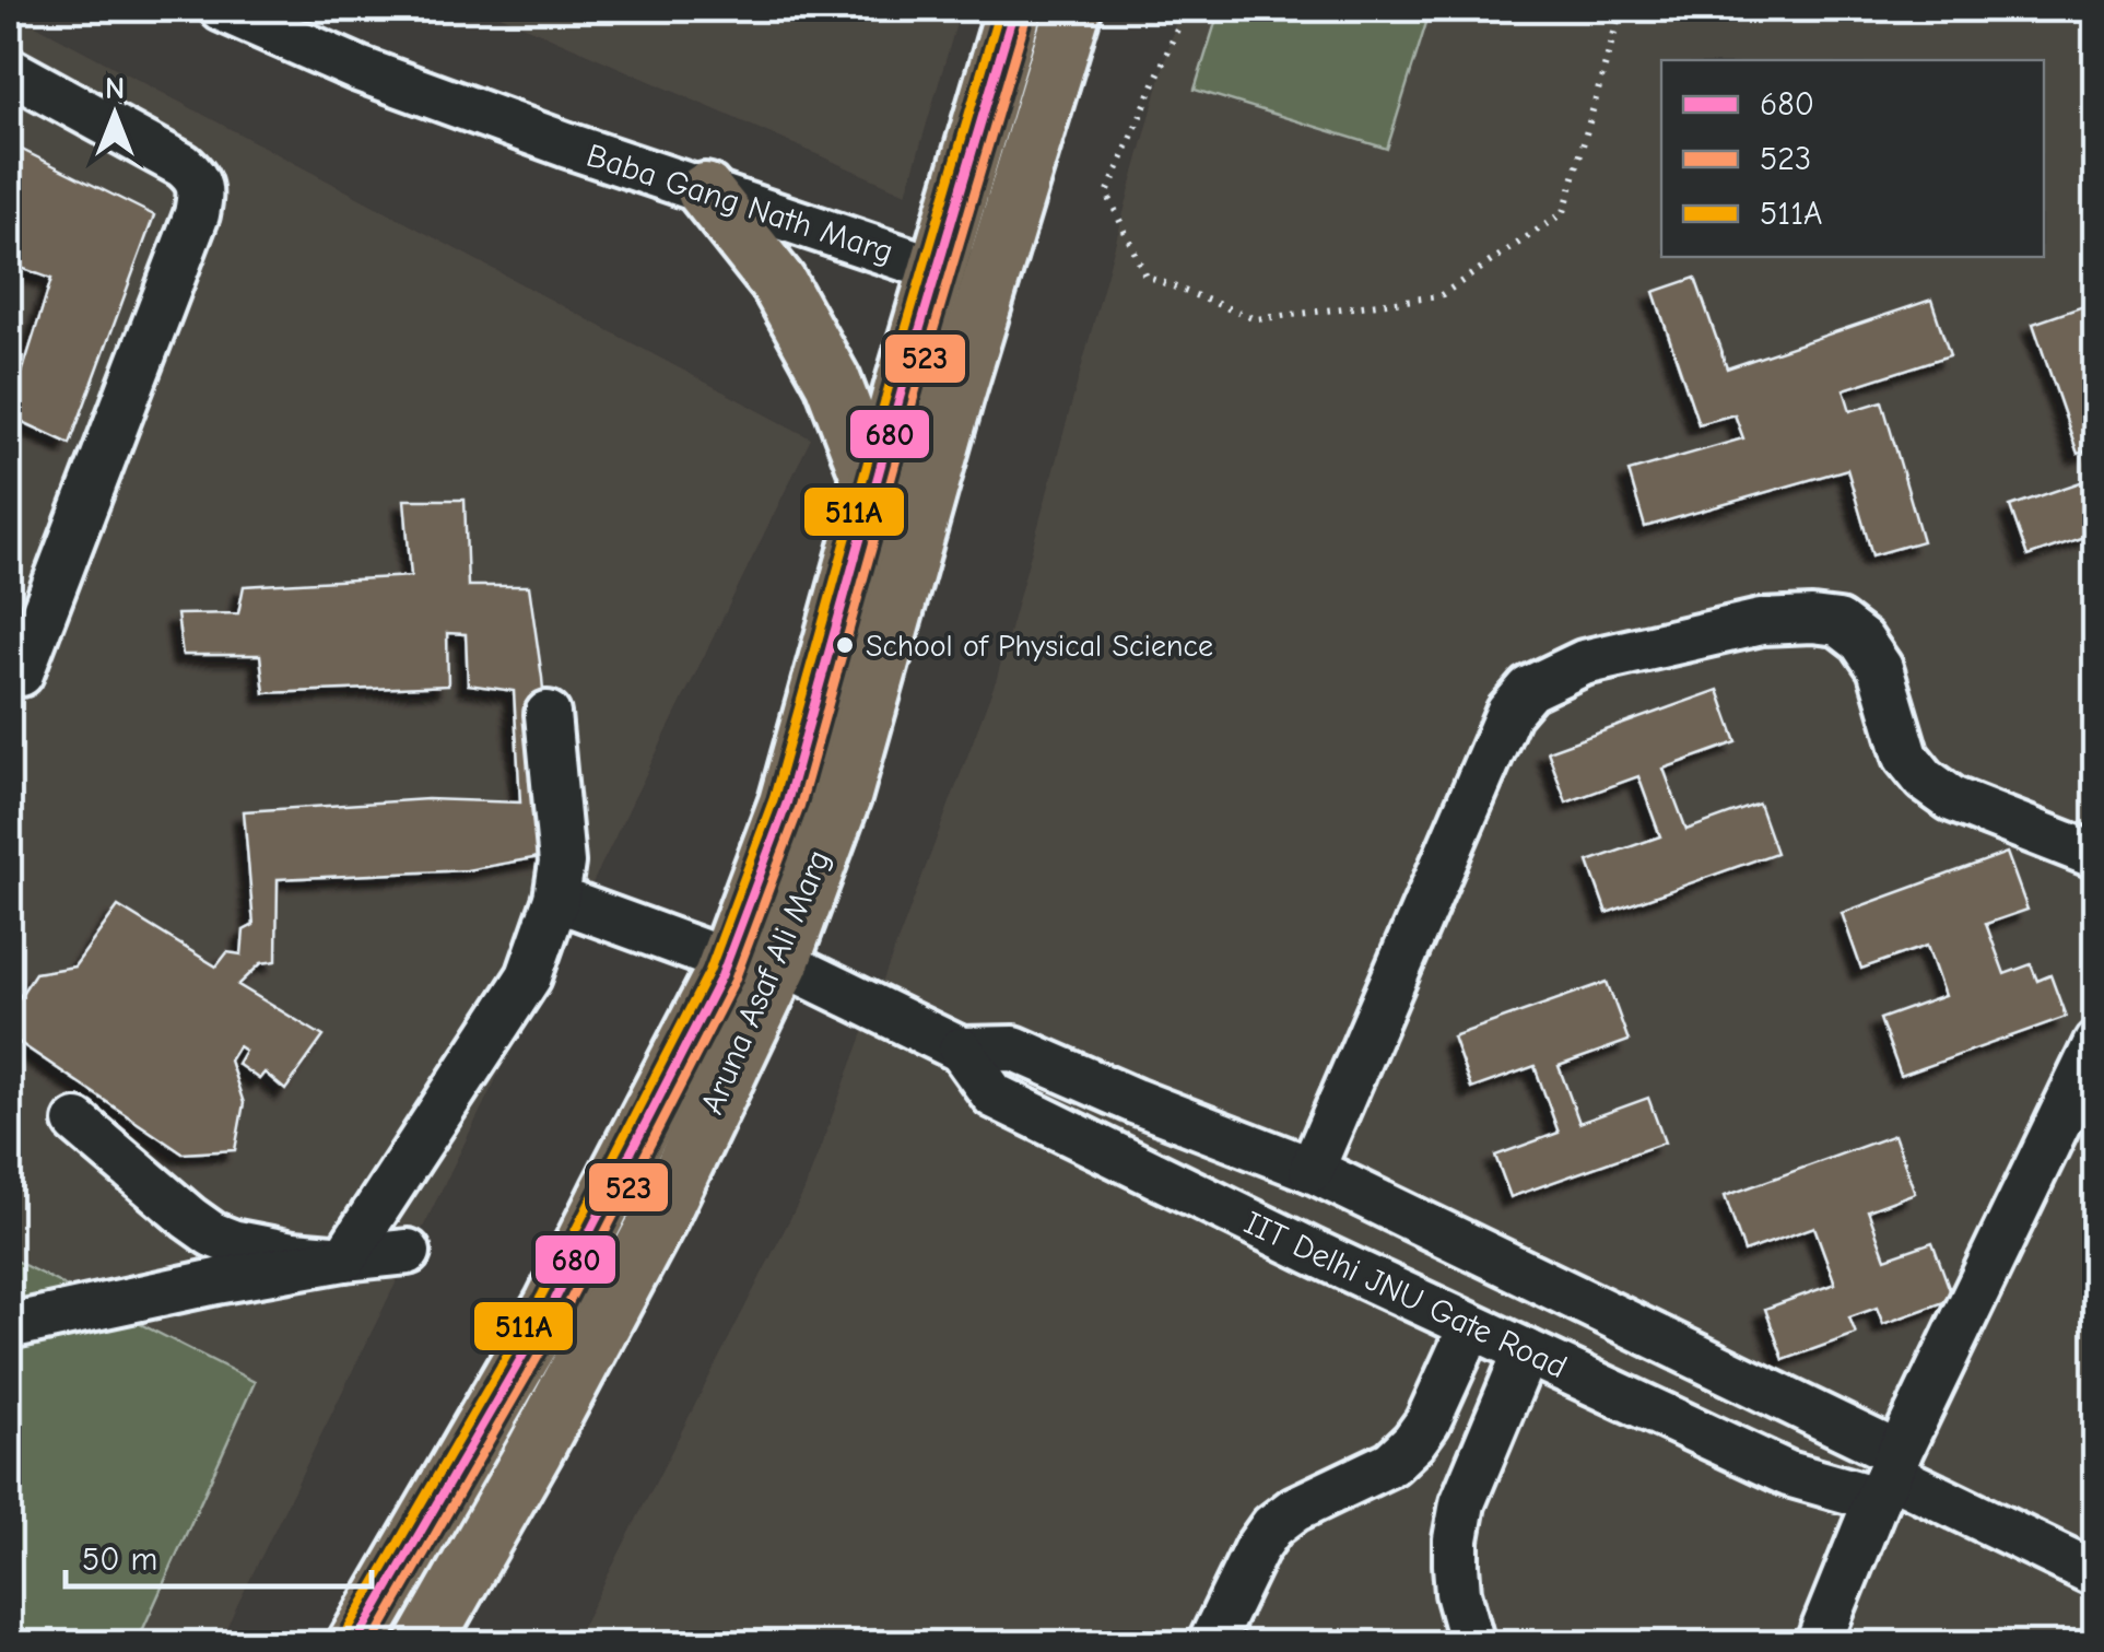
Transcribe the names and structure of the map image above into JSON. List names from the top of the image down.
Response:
{
  "streets": {
    "main road": ["Aruna Asaf Ali Marg"],
    "street": ["Baba Gang Nath Marg", "IIT Delhi JNU Gate Road"]
  },
  "crossings": [
    ["Baba Gang Nath Marg", "Aruna Asaf Ali Marg"],
    ["Aruna Asaf Ali Marg", "IIT Delhi JNU Gate Road"]
  ],
  "places": ["School of Physical Science"],
  "lines": ["transit line 680", "transit line 511A", "transit line 523"],
  "legend": ["680", "523", "511A"],
  "scale_bar": "50 m",
  "north": "top"
}
